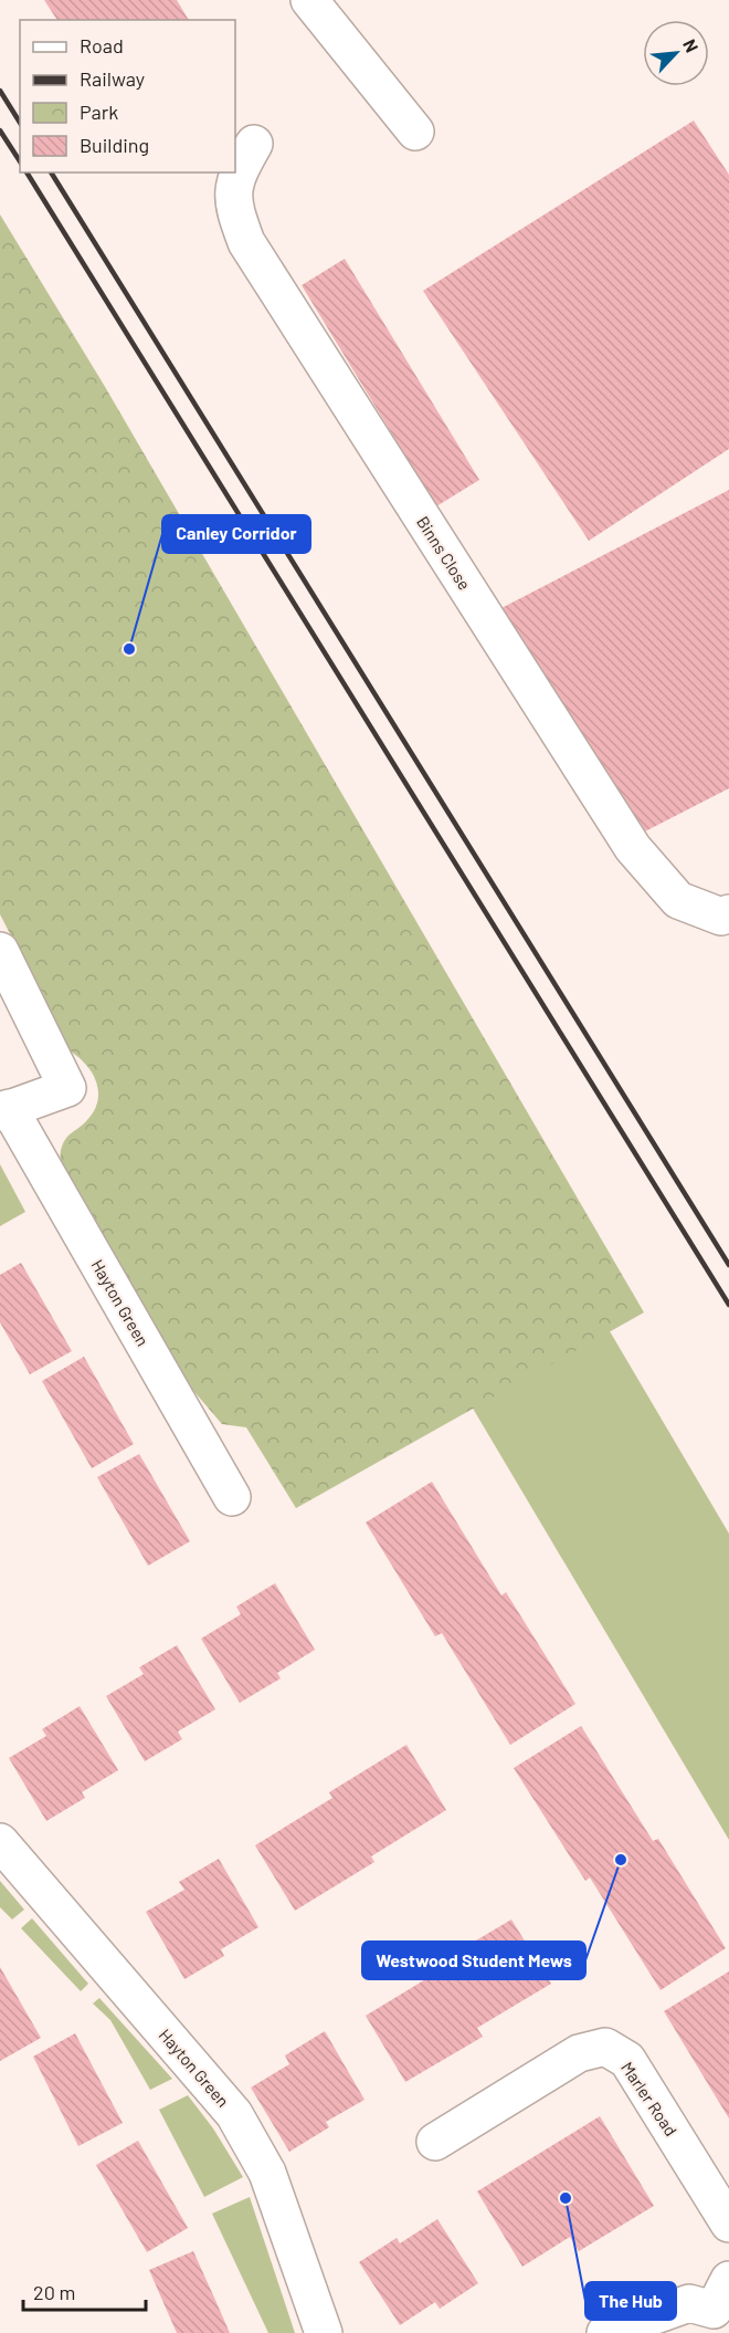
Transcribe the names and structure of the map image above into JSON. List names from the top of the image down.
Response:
{
  "streets": {
    "street": ["Binns Close", "Hayton Green", "Marler Road"]
  },
  "places": ["Canley Corridor", "Westwood Student Mews", "The Hub"],
  "legend": [
    "Road",
    "Railway",
    "Park",
    "Building"
  ],
  "scale_bar": "20 m",
  "north": "top right"
}
